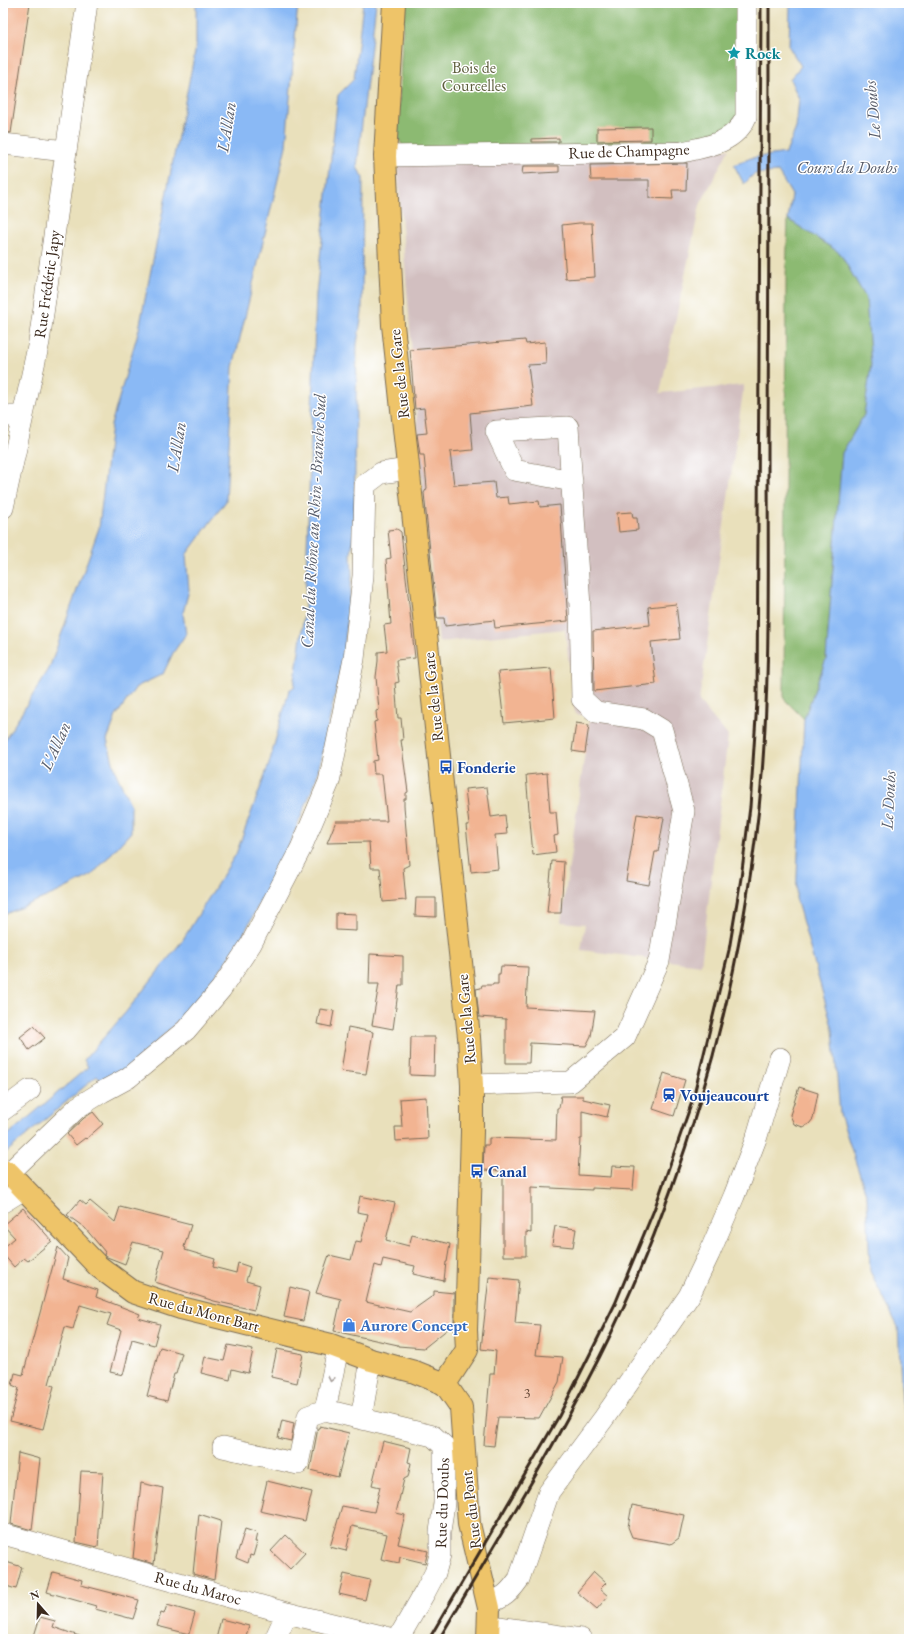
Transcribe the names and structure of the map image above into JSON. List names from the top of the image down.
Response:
{
  "streets": {
    "main road": ["Rue de la Gare", "Rue du Mont Bart", "Rue du Pont"],
    "street": [
      "Rue de Champagne",
      "Rue Frédéric Japy",
      "Rue du Doubs",
      "Rue du Maroc"
    ]
  },
  "crossings": [
    ["Rue de Champagne", "Rue de la Gare"],
    ["Rue de la Gare", "Rue du Mont Bart"],
    ["Rue de la Gare", "Rue du Pont"],
    ["Rue du Mont Bart", "Rue du Pont"]
  ],
  "water": [
    "Le Doubs",
    "L'Allan",
    "Cours du Doubs",
    "Canal du Rhône au Rhin - Branche Sud"
  ],
  "parks": ["Bois de Courcelles"],
  "places": {
    "place": ["Rock"],
    "bus stop": ["Fonderie", "Canal"],
    "station": ["Voujeaucourt"],
    "shop": ["Aurore Concept"]
  },
  "house_numbers": ["3"],
  "north": "top"
}
